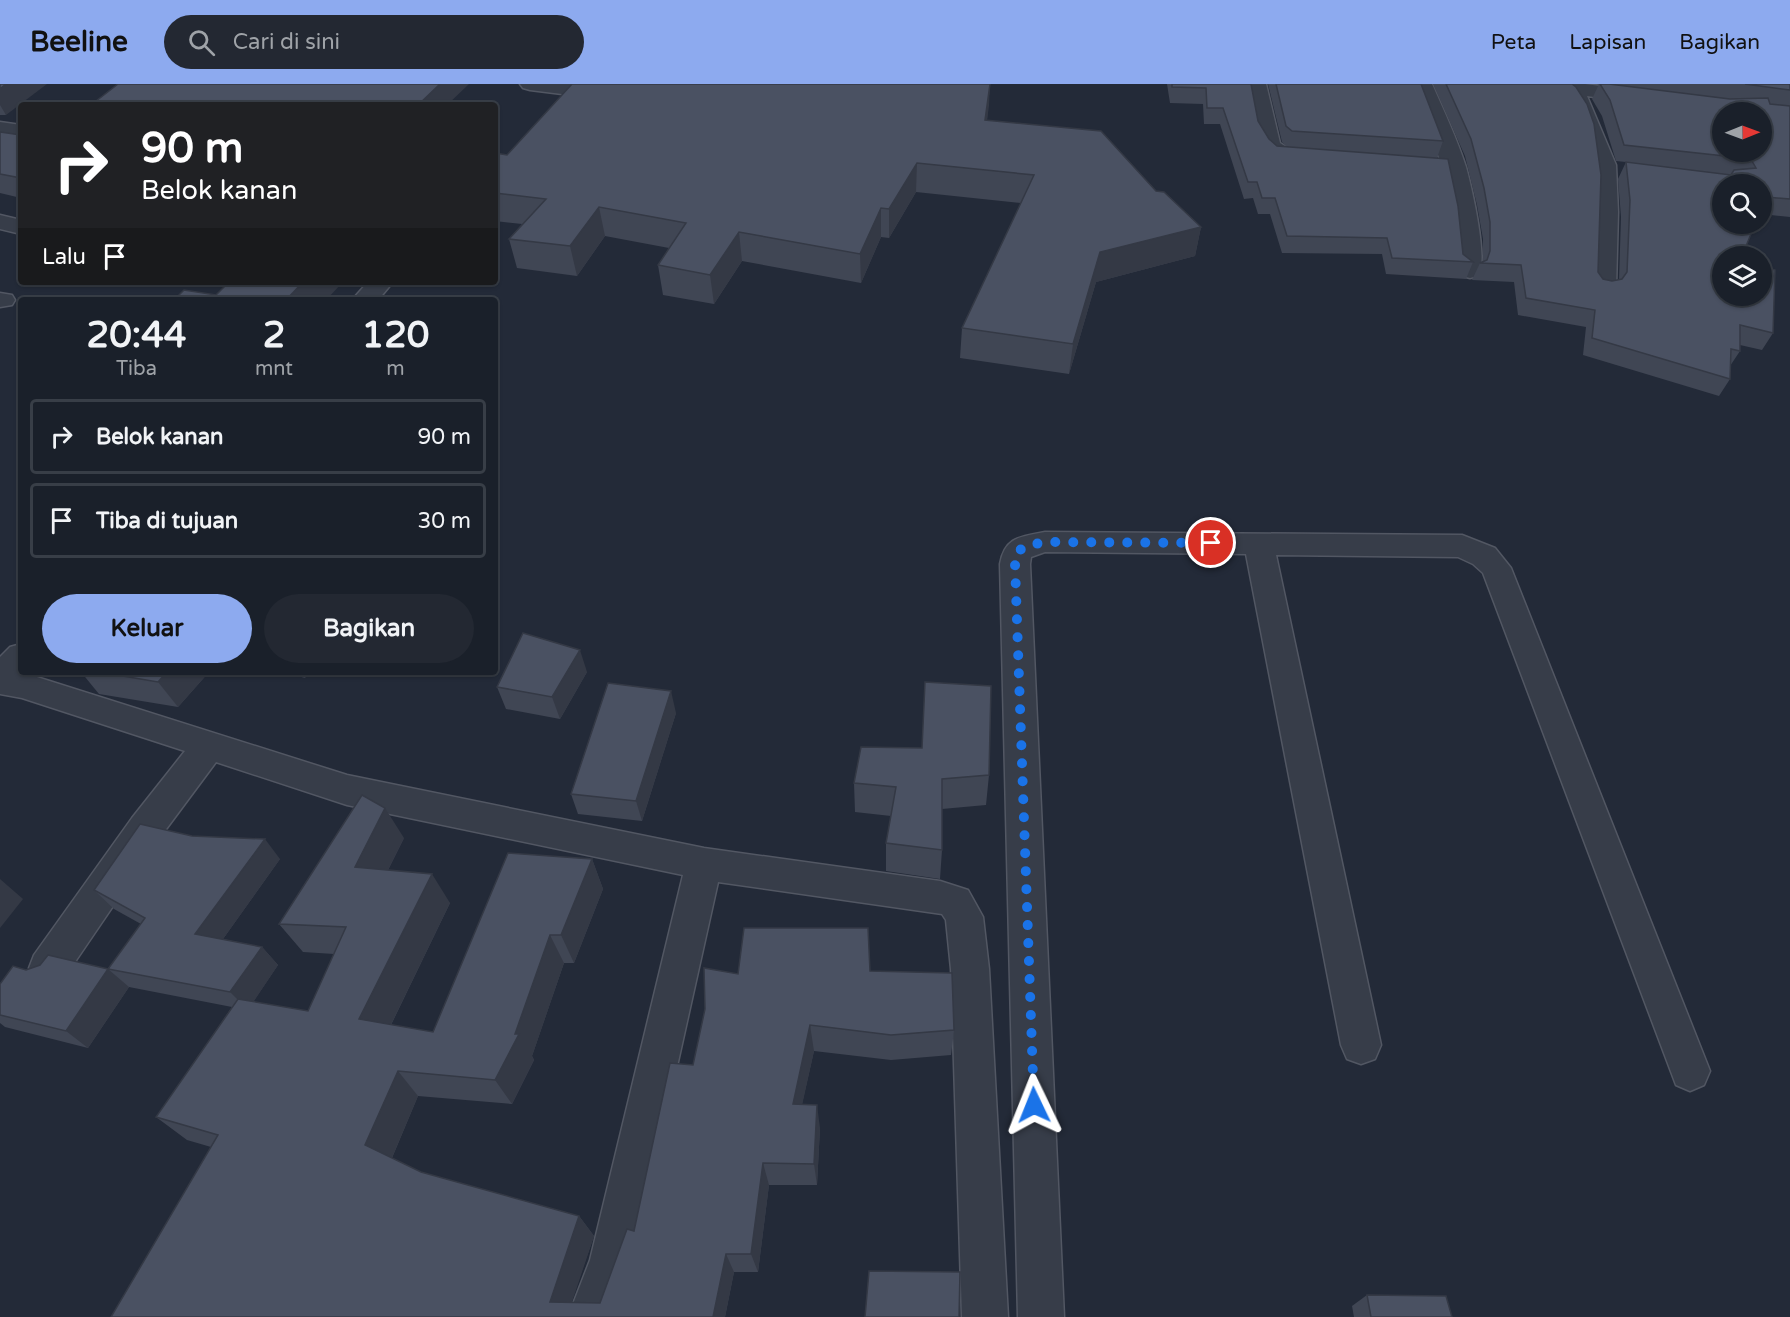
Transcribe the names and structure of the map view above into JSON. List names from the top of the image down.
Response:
{
  "north": "right",
  "page": {
    "header": "Beeline",
    "search": "Cari di sini",
    "nav": ["Peta", "Lapisan", "Bagikan"],
    "turn": ["90 m", "Belok kanan"],
    "then": "Lalu",
    "eta": [
      "20:44",
      "Tiba",
      "2",
      "mnt",
      "120",
      "m"
    ],
    "list": [
      {
        "name": "Belok kanan",
        "value": "90 m"
      },
      {
        "name": "Tiba di tujuan",
        "value": "30 m"
      }
    ],
    "buttons": ["Keluar", "Bagikan"]
  }
}
